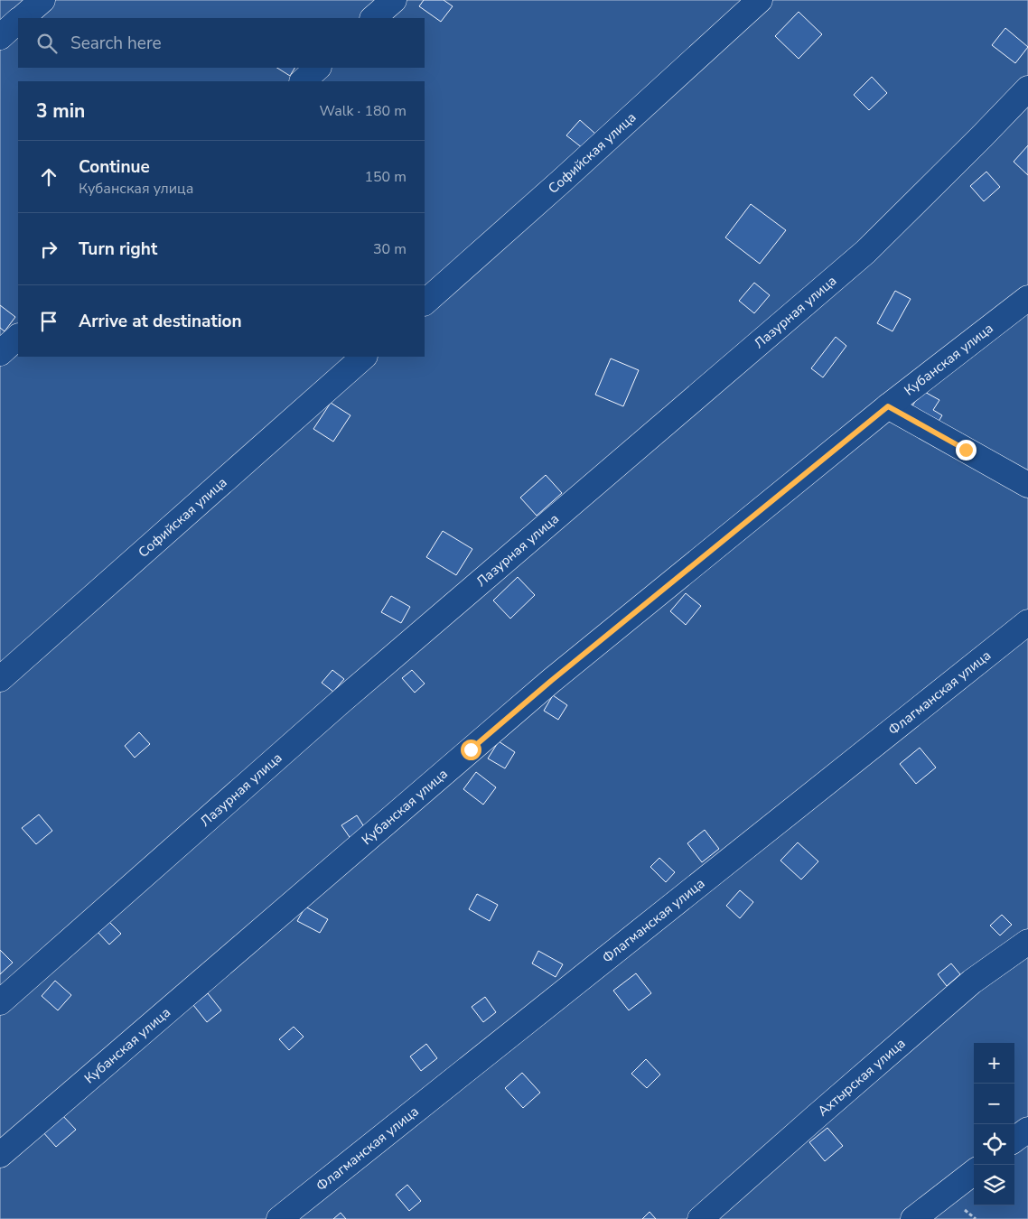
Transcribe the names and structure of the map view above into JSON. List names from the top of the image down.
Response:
{
  "streets": {
    "lane": [
      "Софийская улица",
      "Лазурная улица",
      "Кубанская улица",
      "Флагманская улица",
      "Ахтырская улица"
    ]
  },
  "page": {
    "search": "Search here",
    "heading": ["3 min", "Walk · 180 m"],
    "list": [
      ["Continue", "Кубанская улица", "150 m"],
      ["Turn right", "30 m"],
      "Arrive at destination"
    ],
    "map_buttons": ["+", "−"]
  }
}
